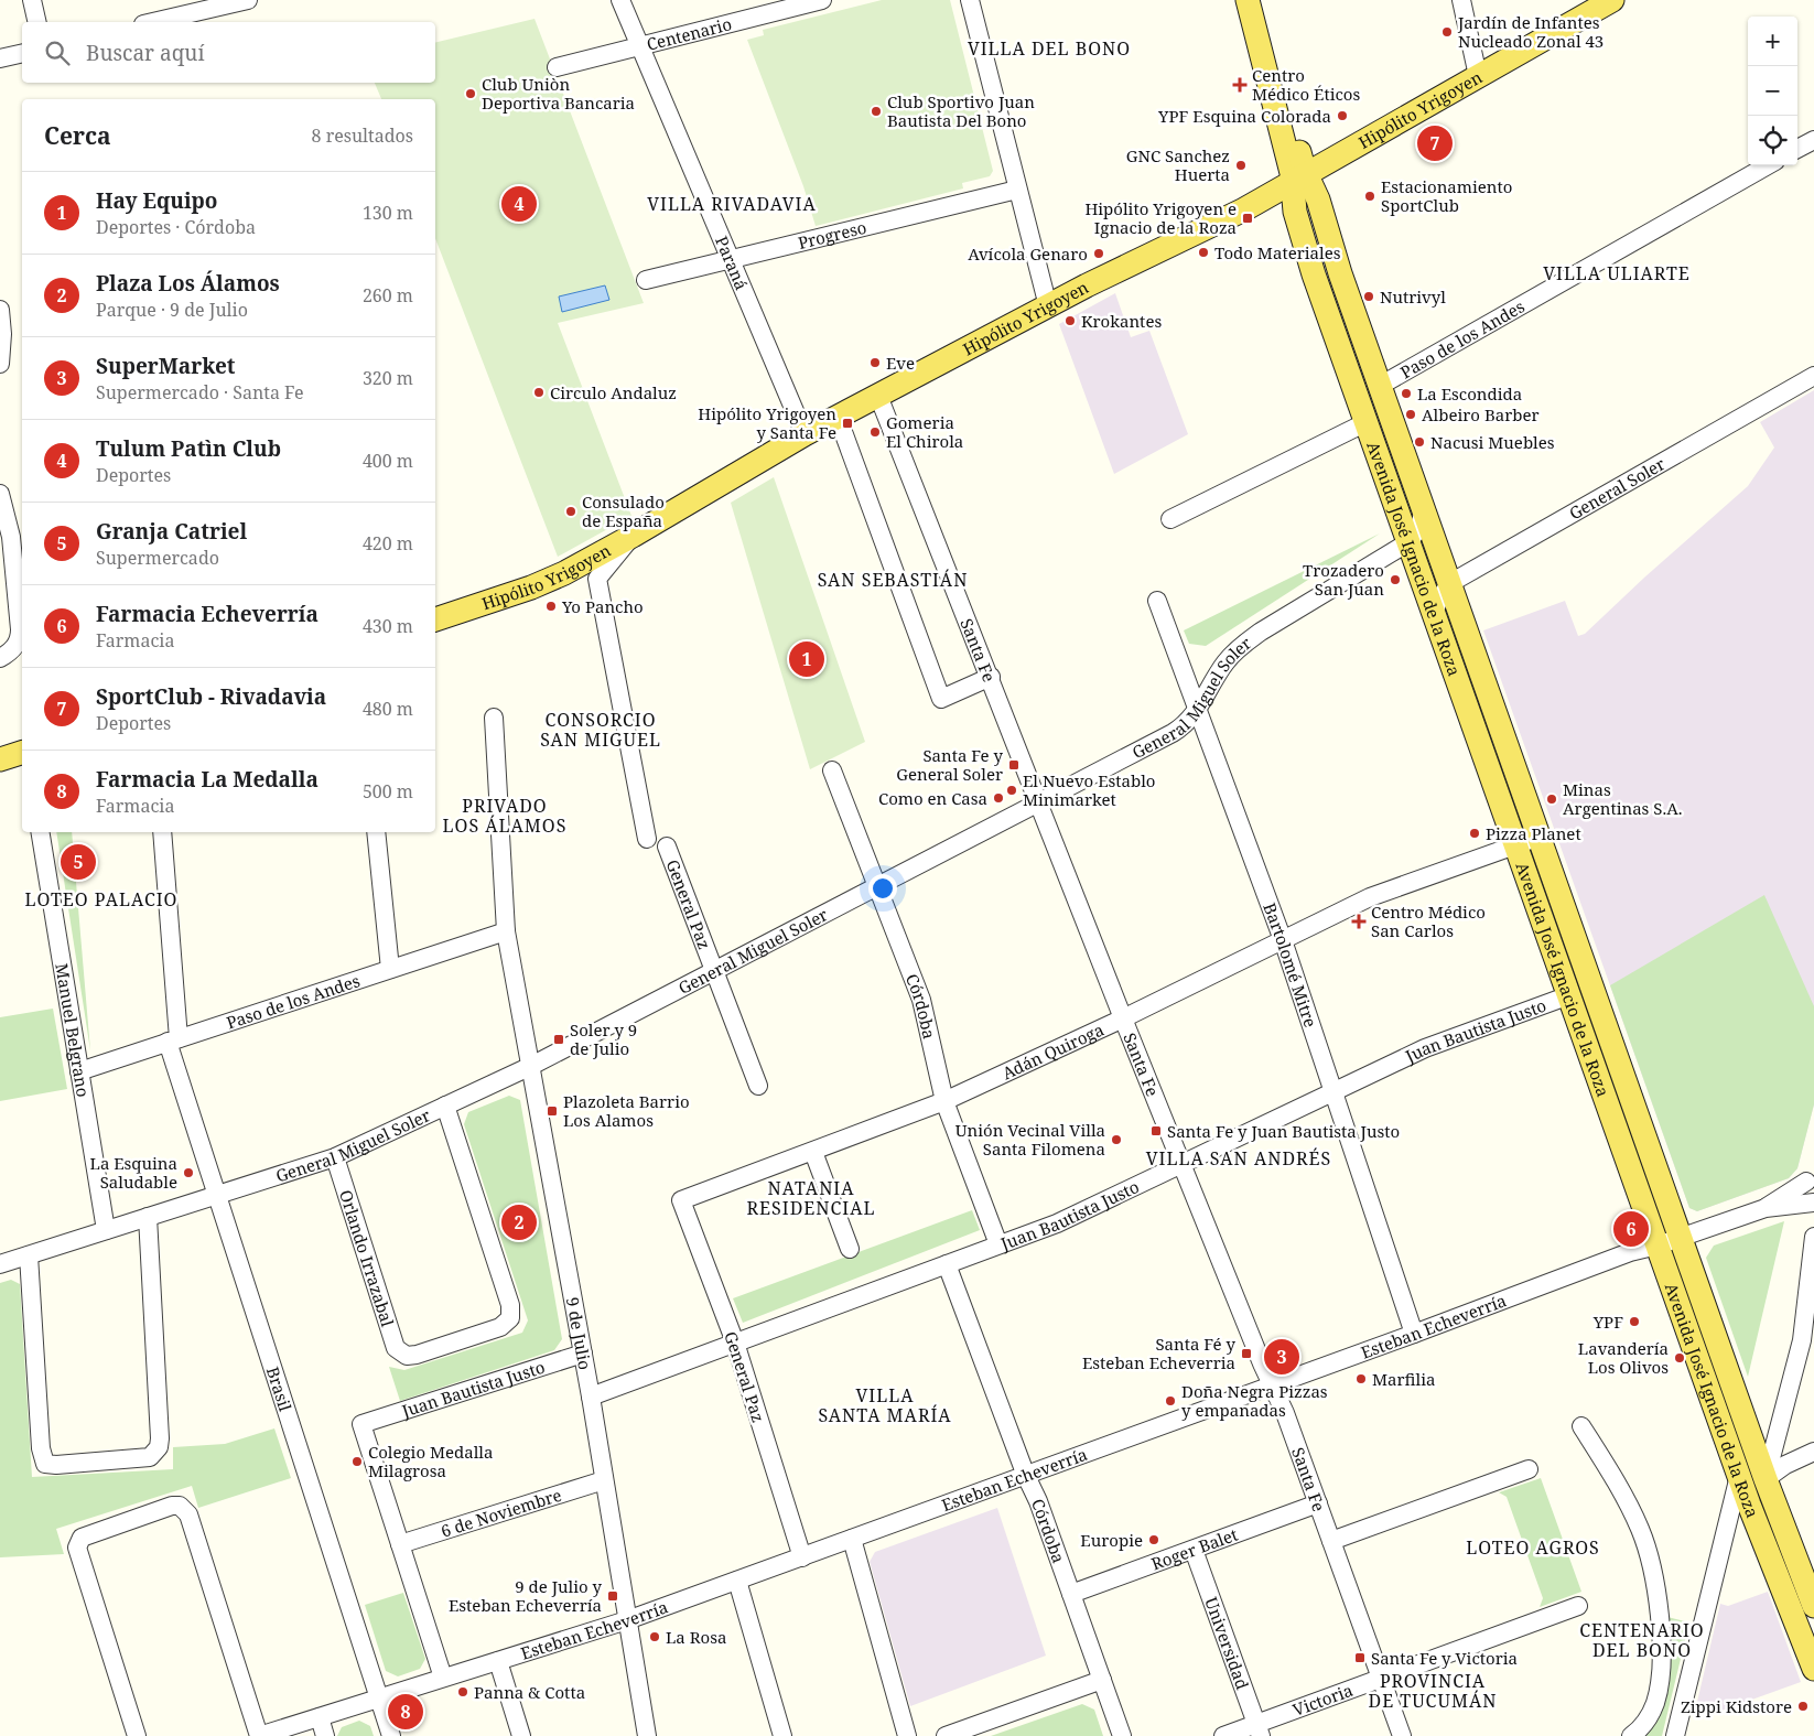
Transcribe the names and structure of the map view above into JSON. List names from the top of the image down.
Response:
{
  "streets": {
    "main road": ["Hipólito Yrigoyen", "Avenida José Ignacio de la Roza"],
    "street": [
      "Centenario",
      "Progreso",
      "Paraná",
      "Paso de los Andes",
      "General Soler",
      "Santa Fe",
      "General Miguel Soler",
      "General Paz",
      "Bartolomé Mitre",
      "Córdoba",
      "Manuel Belgrano",
      "Juan Bautista Justo",
      "Adán Quiroga",
      "Orlando Irrazabal",
      "Esteban Echeverría",
      "9 de Julio",
      "Brasil",
      "6 de Noviembre",
      "Roger Balet",
      "Universidad",
      "Victoria"
    ]
  },
  "crossings": [
    ["Centenario", "Paraná"],
    ["Hipólito Yrigoyen", "Paraná"],
    ["Hipólito Yrigoyen", "Avenida José Ignacio de la Roza"],
    ["Hipólito Yrigoyen", "Santa Fe"],
    ["Progreso", "Paraná"],
    ["Paso de los Andes", "Avenida José Ignacio de la Roza"],
    ["Paso de los Andes", "Manuel Belgrano"],
    ["Paso de los Andes", "9 de Julio"],
    ["Paso de los Andes", "Brasil"],
    ["General Soler", "Avenida José Ignacio de la Roza"],
    ["Avenida José Ignacio de la Roza", "General Miguel Soler"],
    ["Avenida José Ignacio de la Roza", "Juan Bautista Justo"],
    ["Avenida José Ignacio de la Roza", "Adán Quiroga"],
    ["Avenida José Ignacio de la Roza", "Esteban Echeverría"],
    ["Santa Fe", "General Miguel Soler"],
    ["Santa Fe", "Juan Bautista Justo"],
    ["Santa Fe", "Adán Quiroga"],
    ["Santa Fe", "Esteban Echeverría"],
    ["Santa Fe", "Roger Balet"],
    ["Santa Fe", "Victoria"],
    ["General Miguel Soler", "General Paz"],
    ["General Miguel Soler", "Bartolomé Mitre"],
    ["General Miguel Soler", "Córdoba"],
    ["General Miguel Soler", "Manuel Belgrano"],
    ["General Miguel Soler", "Orlando Irrazabal"],
    ["General Miguel Soler", "9 de Julio"],
    ["General Miguel Soler", "Brasil"],
    ["General Paz", "Juan Bautista Justo"],
    ["General Paz", "Adán Quiroga"],
    ["General Paz", "Esteban Echeverría"],
    ["Bartolomé Mitre", "Juan Bautista Justo"],
    ["Bartolomé Mitre", "Adán Quiroga"],
    ["Bartolomé Mitre", "Esteban Echeverría"],
    ["Córdoba", "Juan Bautista Justo"],
    ["Córdoba", "Adán Quiroga"],
    ["Córdoba", "Esteban Echeverría"],
    ["Córdoba", "Roger Balet"],
    ["Juan Bautista Justo", "9 de Julio"],
    ["Juan Bautista Justo", "6 de Noviembre"],
    ["Esteban Echeverría", "9 de Julio"],
    ["Esteban Echeverría", "Brasil"],
    ["9 de Julio", "6 de Noviembre"],
    ["Roger Balet", "Universidad"],
    ["Universidad", "Victoria"]
  ],
  "districts": [
    "VILLA DEL BONO",
    "VILLA RIVADAVIA",
    "VILLA ULIARTE",
    "SAN SEBASTIÁN",
    "CONSORCIO SAN MIGUEL",
    "PRIVADO LOS ÁLAMOS",
    "LOTEO PALACIO",
    "VILLA SAN ANDRÉS",
    "NATANIA RESIDENCIAL",
    "VILLA SANTA MARÍA",
    "LOTEO AGROS",
    "CENTENARIO DEL BONO",
    "PROVINCIA DE TUCUMÁN"
  ],
  "places": {
    "other": [
      "Jardín de Infantes Nucleado Zonal 43",
      "Club Uniòn Deportiva Bancaria",
      "Club Sportivo Juan Bautista Del Bono",
      "YPF Esquina Colorada",
      "GNC Sanchez Huerta",
      "Estacionamiento SportClub",
      "Todo Materiales",
      "Avícola Genaro",
      "Nutrivyl",
      "Krokantes",
      "Eve",
      "Circulo Andaluz",
      "La Escondida",
      "Albeiro Barber",
      "Gomeria El Chirola",
      "Nacusi Muebles",
      "Consulado de España",
      "Trozadero San Juan",
      "Yo Pancho",
      "El Nuevo Establo Minimarket",
      "Como en Casa",
      "Minas Argentinas S.A.",
      "Pizza Planet",
      "Unión Vecinal Villa Santa Filomena",
      "La Esquina Saludable",
      "YPF",
      "Lavandería Los Olivos",
      "Marfilia",
      "Doña Negra Pizzas y empanadas",
      "Colegio Medalla Milagrosa",
      "Europie",
      "La Rosa",
      "Panna & Cotta",
      "Zippi Kidstore"
    ],
    "health": ["Centro Médico Éticos", "Centro Médico San Carlos"],
    "transit": [
      "Hipólito Yrigoyen e Ignacio de la Roza",
      "Hipólito Yrigoyen y Santa Fe",
      "Santa Fe y General Soler",
      "Soler y 9 de Julio",
      "Plazoleta Barrio Los Alamos",
      "Santa Fe y Juan Bautista Justo",
      "Santa Fé y Esteban Echeverria",
      "9 de Julio y Esteban Echeverría",
      "Santa Fe y Victoria"
    ]
  },
  "page": {
    "map_buttons": ["+", "−"],
    "search": "Buscar aquí",
    "heading": ["Cerca", "8 resultados"],
    "pins": [
      "7",
      "4",
      "1",
      "5",
      "2",
      "6",
      "3",
      "8"
    ],
    "list": [
      {
        "mark": "1",
        "name": "Hay Equipo",
        "note": "Deportes · Córdoba",
        "value": "130 m"
      },
      {
        "mark": "2",
        "name": "Plaza Los Álamos",
        "note": "Parque · 9 de Julio",
        "value": "260 m"
      },
      {
        "mark": "3",
        "name": "SuperMarket",
        "note": "Supermercado · Santa Fe",
        "value": "320 m"
      },
      {
        "mark": "4",
        "name": "Tulum Patìn Club",
        "note": "Deportes",
        "value": "400 m"
      },
      {
        "mark": "5",
        "name": "Granja Catriel",
        "note": "Supermercado",
        "value": "420 m"
      },
      {
        "mark": "6",
        "name": "Farmacia Echeverría",
        "note": "Farmacia",
        "value": "430 m"
      },
      {
        "mark": "7",
        "name": "SportClub - Rivadavia",
        "note": "Deportes",
        "value": "480 m"
      },
      {
        "mark": "8",
        "name": "Farmacia La Medalla",
        "note": "Farmacia",
        "value": "500 m"
      }
    ]
  }
}
